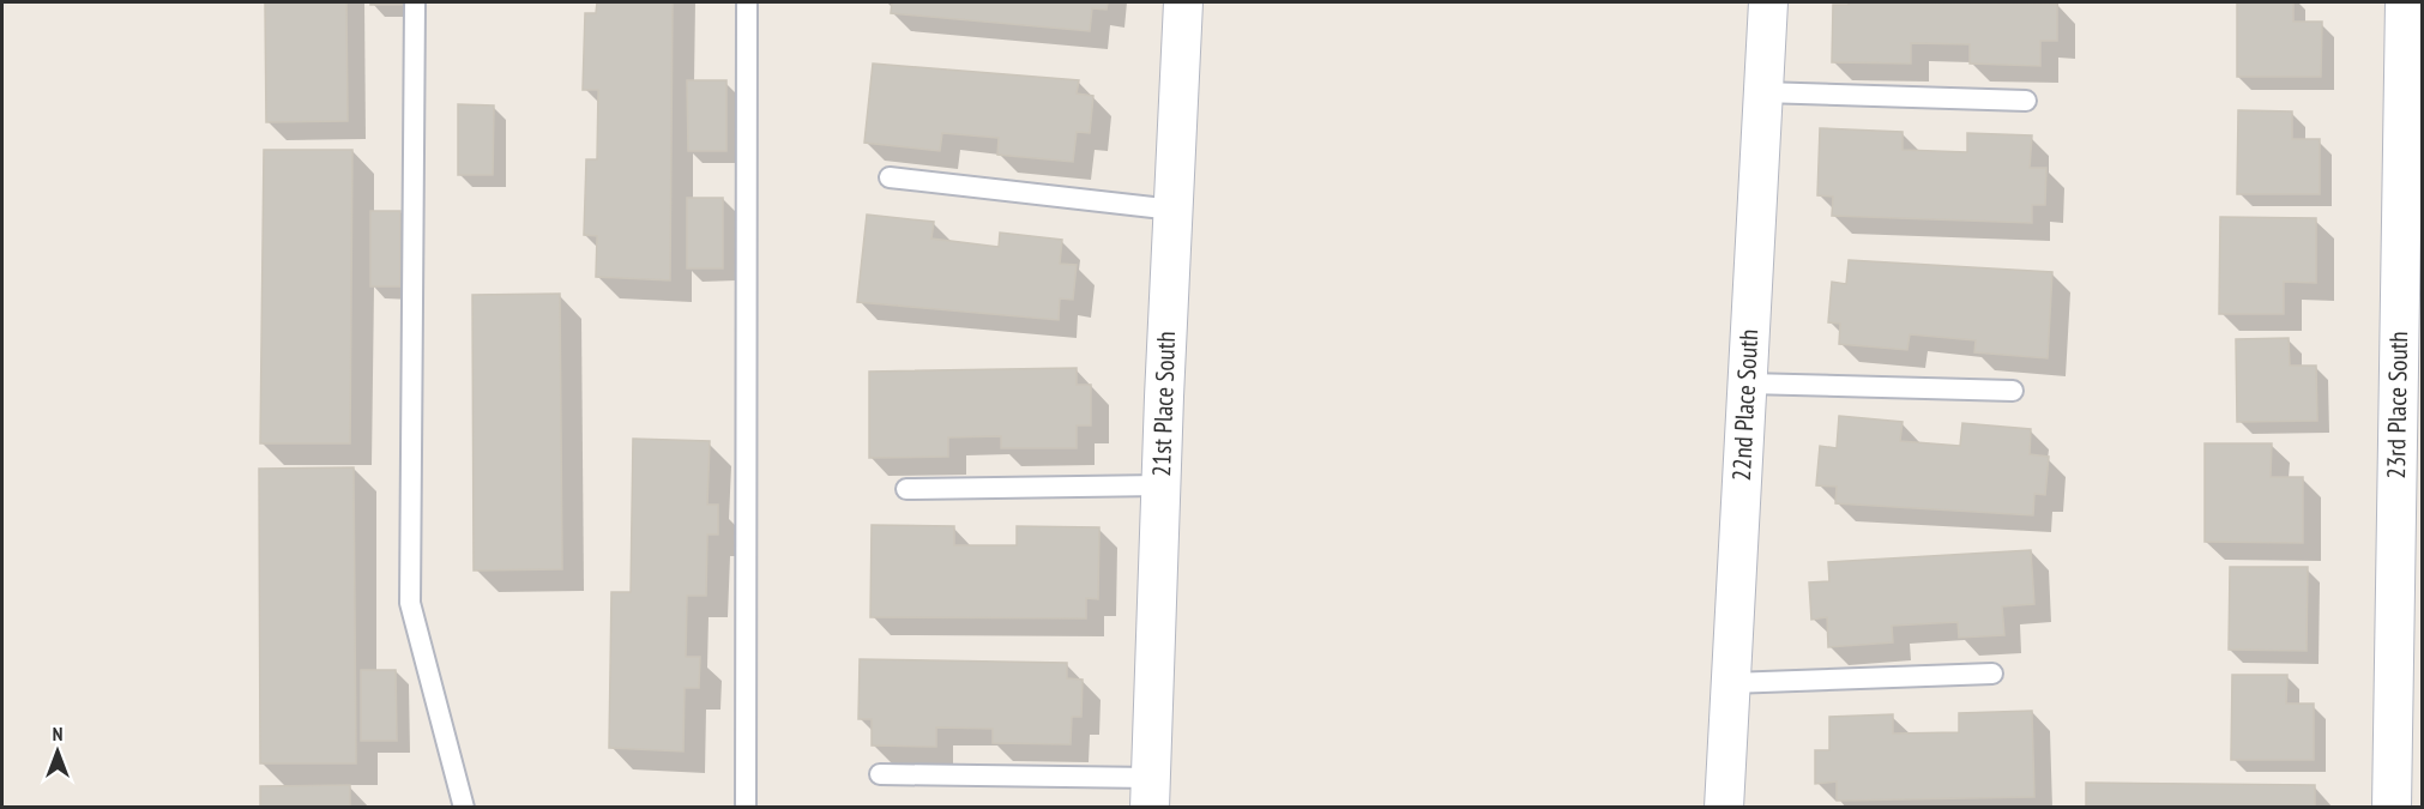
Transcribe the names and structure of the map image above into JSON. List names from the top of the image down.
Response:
{
  "streets": {
    "street": ["21st Place South", "22nd Place South", "23rd Place South"]
  },
  "north": "top"
}
